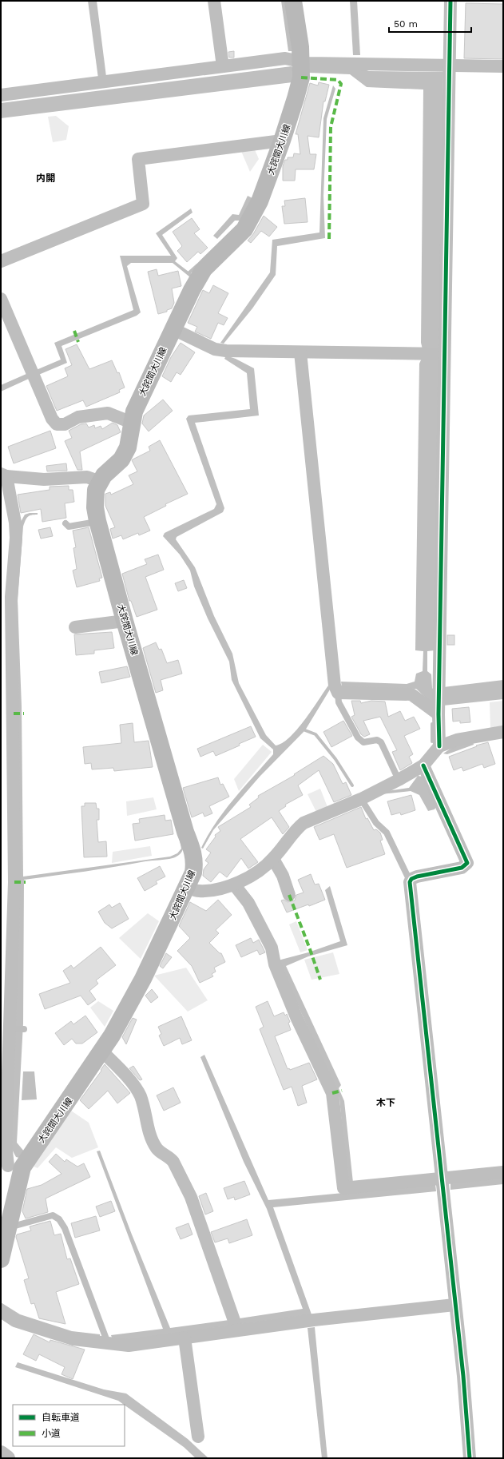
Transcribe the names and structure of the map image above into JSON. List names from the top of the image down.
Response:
{
  "streets": {
    "main road": ["大詫間大川線"]
  },
  "districts": ["内開", "木下"],
  "legend": ["自転車道", "小道"],
  "scale_bar": "50 m"
}
